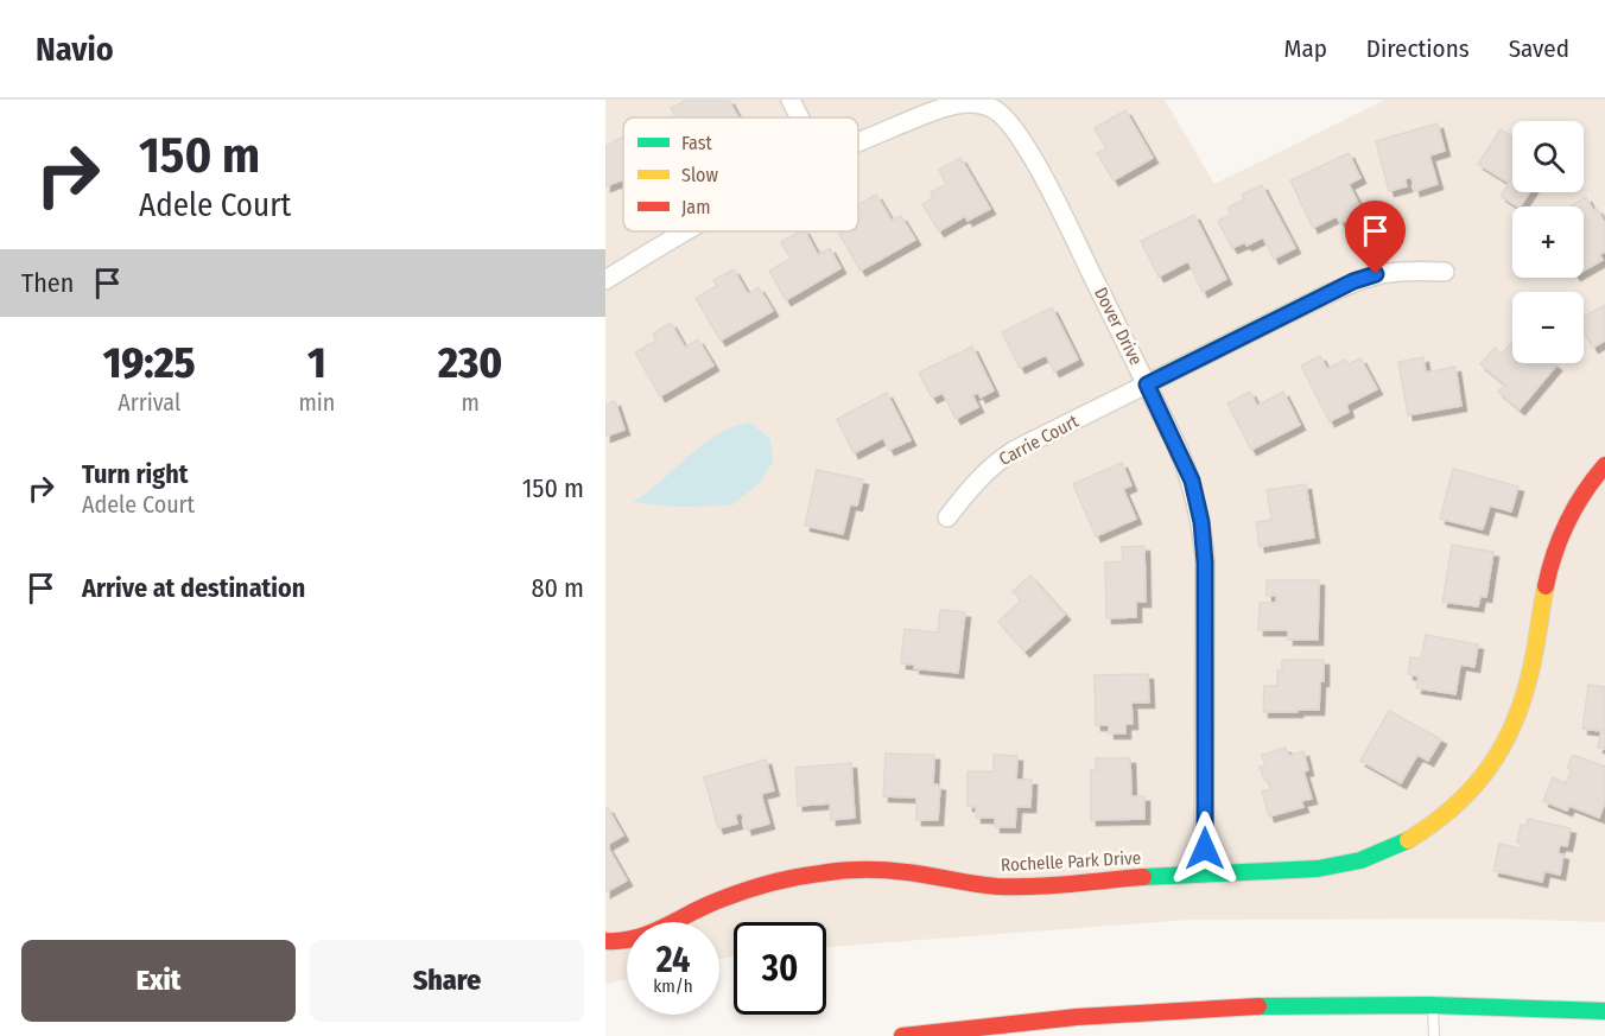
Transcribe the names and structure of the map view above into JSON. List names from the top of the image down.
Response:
{
  "streets": {
    "main road": ["Rochelle Park Drive"],
    "street": ["Dover Drive", "Carrie Court"]
  },
  "crossings": [
    ["Dover Drive", "Carrie Court"],
    ["Dover Drive", "Rochelle Park Drive"]
  ],
  "legend": ["Fast", "Slow", "Jam"],
  "page": {
    "header": "Navio",
    "nav": ["Map", "Directions", "Saved"],
    "turn": ["150 m", "Adele Court"],
    "map_buttons": ["+", "−"],
    "then": "Then",
    "eta": [
      "19:25",
      "Arrival",
      "1",
      "min",
      "230",
      "m"
    ],
    "list": [
      {
        "name": "Turn right",
        "note": "Adele Court",
        "value": "150 m"
      },
      {
        "name": "Arrive at destination",
        "value": "80 m"
      }
    ],
    "speed": "24 km/h",
    "limit": "30",
    "buttons": ["Exit", "Share"]
  }
}
